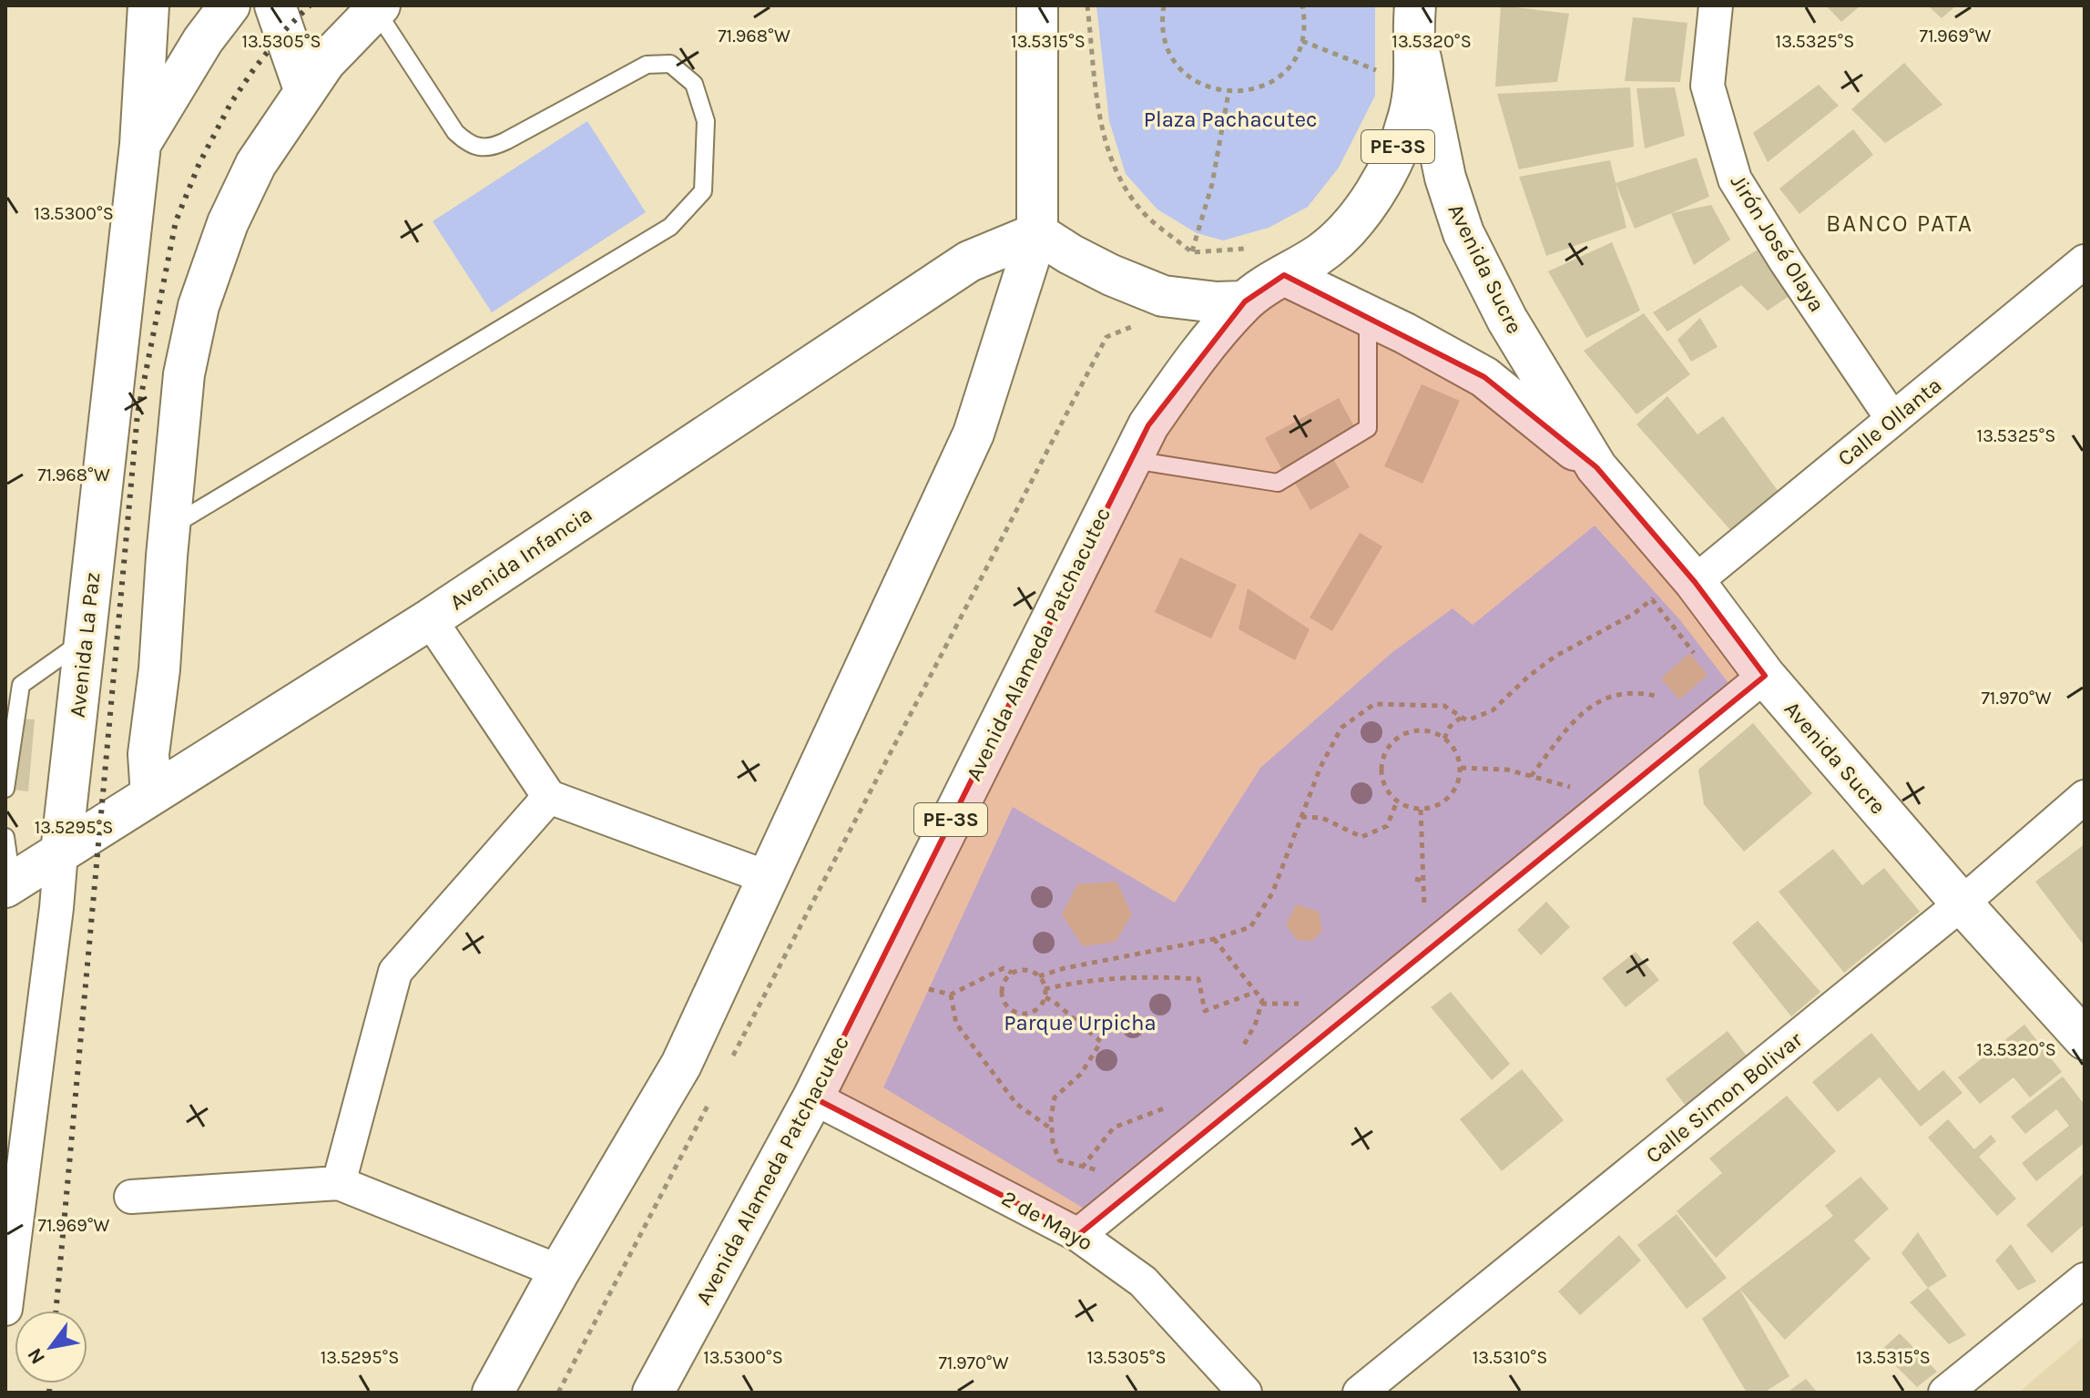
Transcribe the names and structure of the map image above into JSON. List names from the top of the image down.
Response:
{
  "streets": {
    "main road": [
      "PE-3S",
      "Avenida Sucre",
      "Avenida Infancia",
      "Avenida Alameda Patchacutec",
      "Avenida La Paz"
    ],
    "street": [
      "Jirón José Olaya",
      "Calle Ollanta",
      "Calle Simon Bolivar",
      "2 de Mayo"
    ]
  },
  "crossings": [
    ["PE-3S", "Avenida Sucre"],
    ["PE-3S", "Avenida Alameda Patchacutec"],
    ["Jirón José Olaya", "Calle Ollanta"],
    ["Avenida Sucre", "Calle Ollanta"],
    ["Avenida Sucre", "Avenida Alameda Patchacutec"],
    ["Avenida Sucre", "Calle Simon Bolivar"],
    ["Avenida Infancia", "Avenida La Paz"],
    ["Avenida Alameda Patchacutec", "2 de Mayo"]
  ],
  "districts": ["BANCO PATA"],
  "parks": ["Plaza Pachacutec", "Parque Urpicha"],
  "north": "bottom left",
  "coordinates": [
    "71.968°W",
    "71.969°W",
    "13.5305°S",
    "13.5315°S",
    "13.5320°S",
    "13.5325°S",
    "13.5300°S",
    "71.970°W",
    "13.5295°S",
    "13.5310°S"
  ]
}
